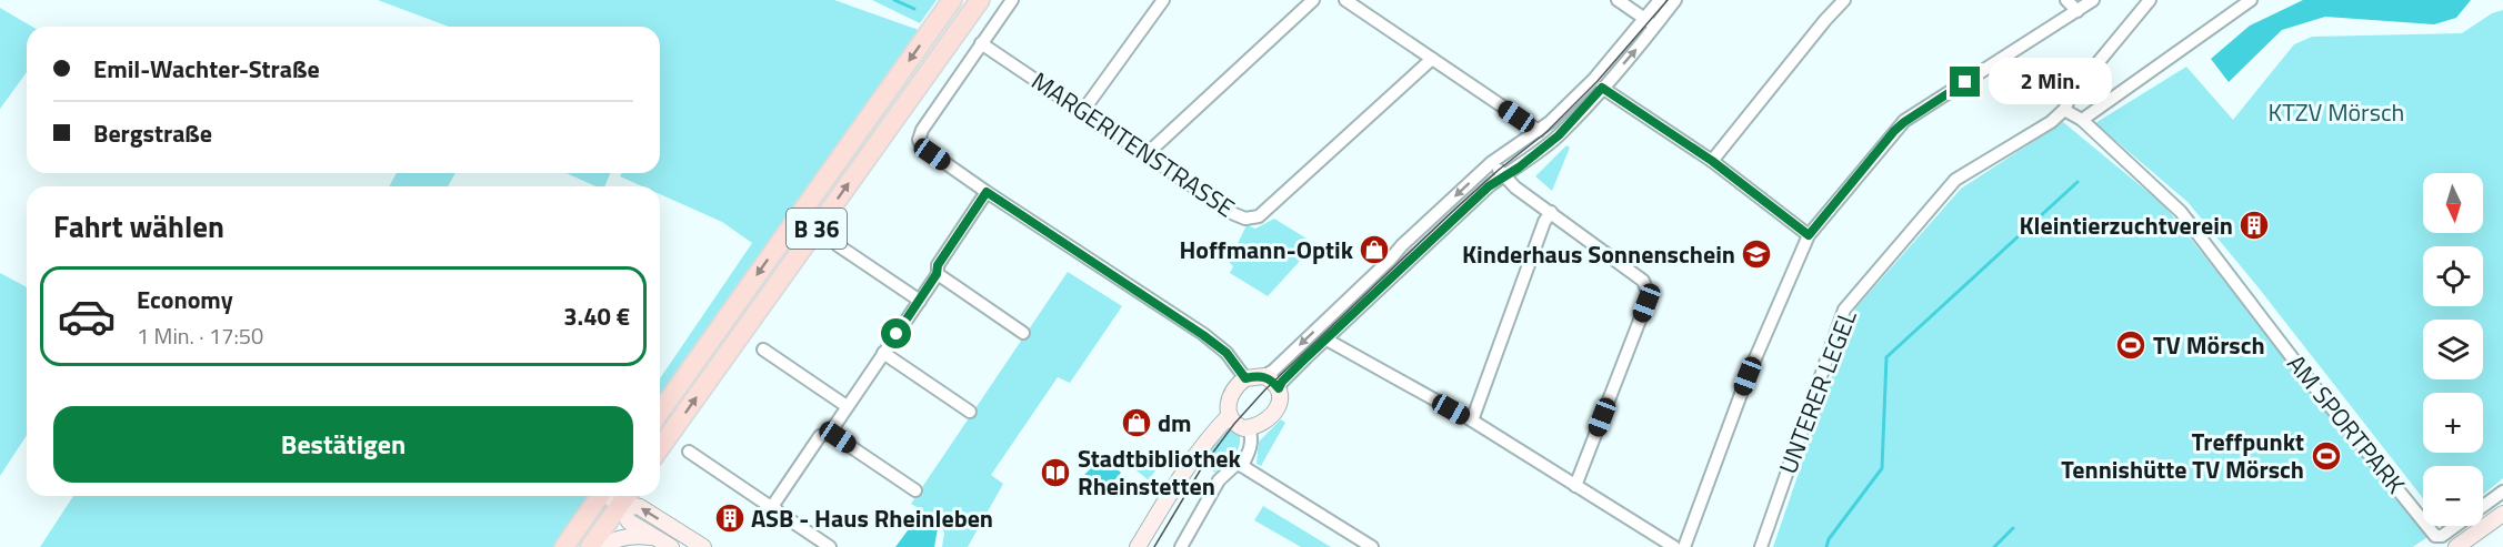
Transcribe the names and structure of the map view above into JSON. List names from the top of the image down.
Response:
{
  "streets": {
    "main road": ["B 36"],
    "street": ["MARGERITENSTRASSE", "UNTERER LEGEL", "AM SPORTPARK"]
  },
  "crossings": [
    ["UNTERER LEGEL", "AM SPORTPARK"]
  ],
  "parks": ["KTZV Mörsch"],
  "places": {
    "building": ["Kleintierzuchtverein", "ASB - Haus Rheinleben"],
    "shop": ["Hoffmann-Optik", "dm"],
    "school or university": ["Kinderhaus Sonnenschein"],
    "sports": ["TV Mörsch", "Treffpunkt Tennishütte TV Mörsch"],
    "library": ["Stadtbibliothek Rheinstetten"]
  },
  "north": "bottom",
  "page": {
    "banner": ["Emil-Wachter-Straße", "Bergstraße"],
    "bubble": "2 Min.",
    "map_buttons": ["+", "−"],
    "heading": "Fahrt wählen",
    "list": [
      {
        "name": "Economy",
        "note": "1 Min. · 17:50",
        "value": "3.40 €"
      }
    ],
    "buttons": "Bestätigen"
  }
}
